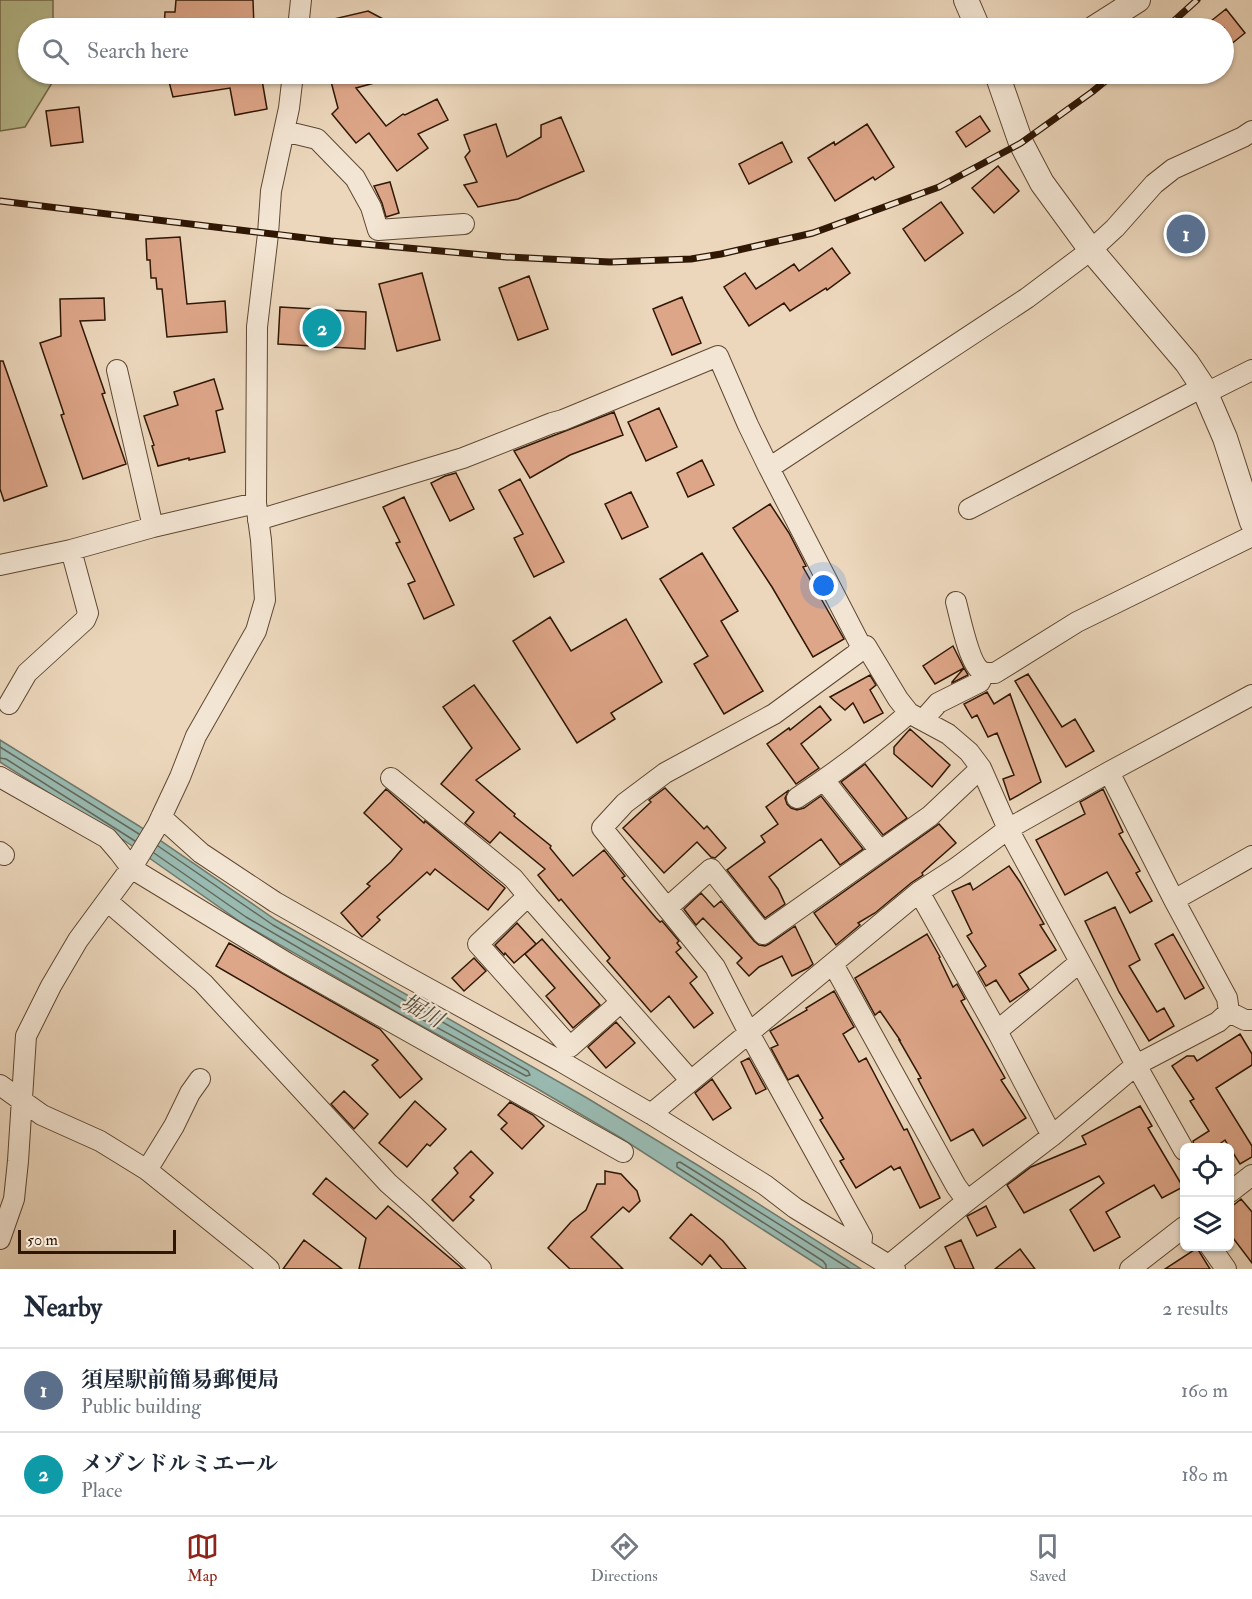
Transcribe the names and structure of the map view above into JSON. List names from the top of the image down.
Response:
{
  "water": ["堀川"],
  "scale_bar": "50 m",
  "page": {
    "search": "Search here",
    "pins": ["1", "2"],
    "scale": "50 m",
    "heading": ["Nearby", "2 results"],
    "list": [
      {
        "mark": "1",
        "name": "須屋駅前簡易郵便局",
        "note": "Public building",
        "value": "160 m"
      },
      {
        "mark": "2",
        "name": "メゾンドルミエール",
        "note": "Place",
        "value": "180 m"
      }
    ],
    "nav": ["Map", "Directions", "Saved"]
  }
}
